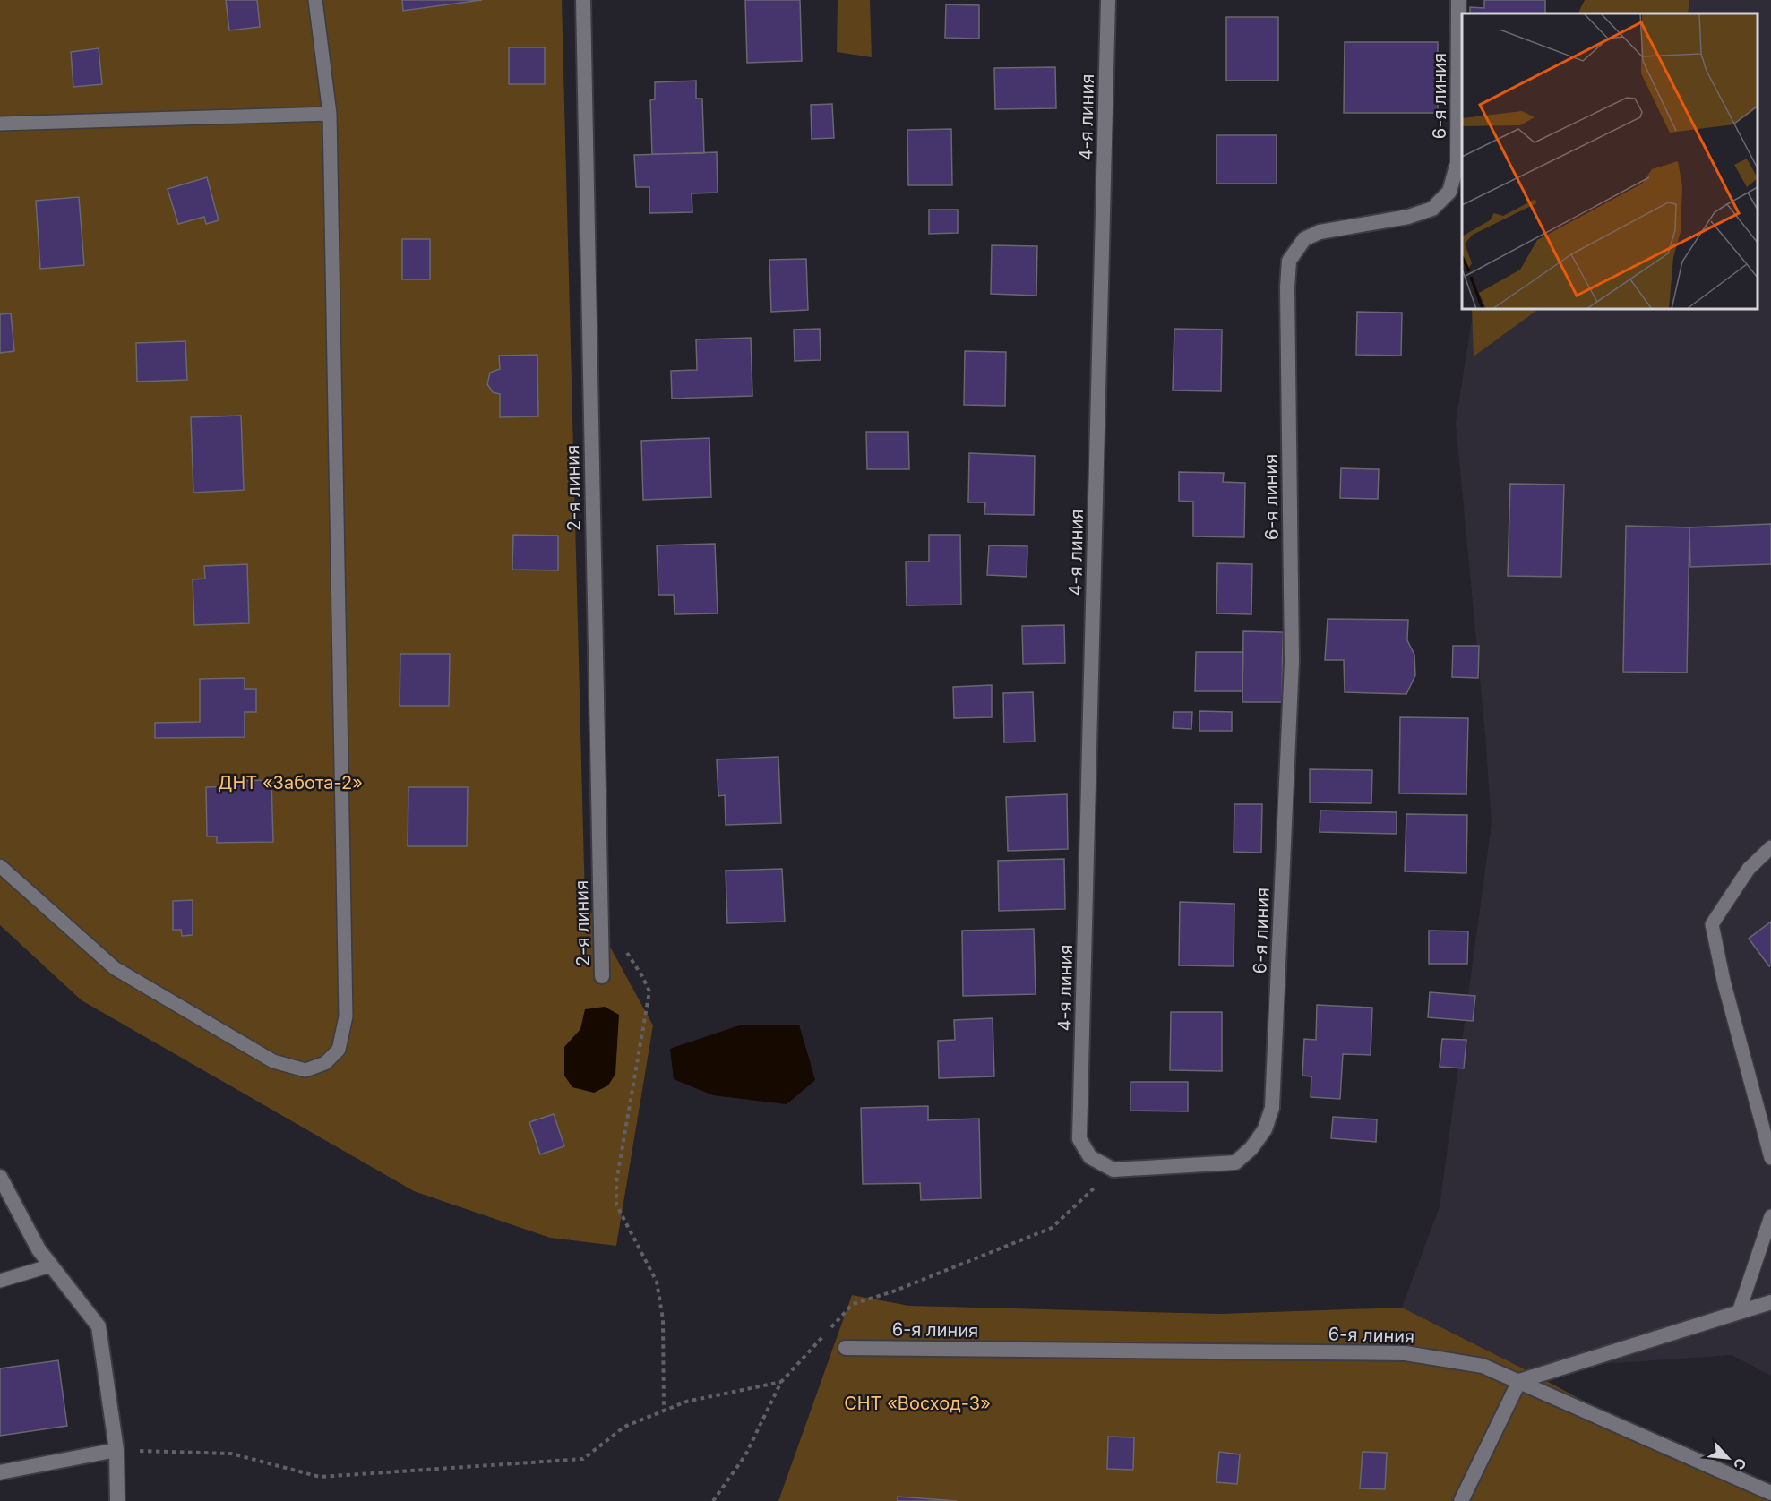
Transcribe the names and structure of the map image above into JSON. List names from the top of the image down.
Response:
{
  "streets": {
    "street": ["6-я линия", "4-я линия", "2-я линия"]
  },
  "crossings": [
    ["6-я линия", "4-я линия"]
  ],
  "parks": ["ДНТ «Забота-2»", "СНТ «Восход-3»"],
  "north": "bottom right"
}
